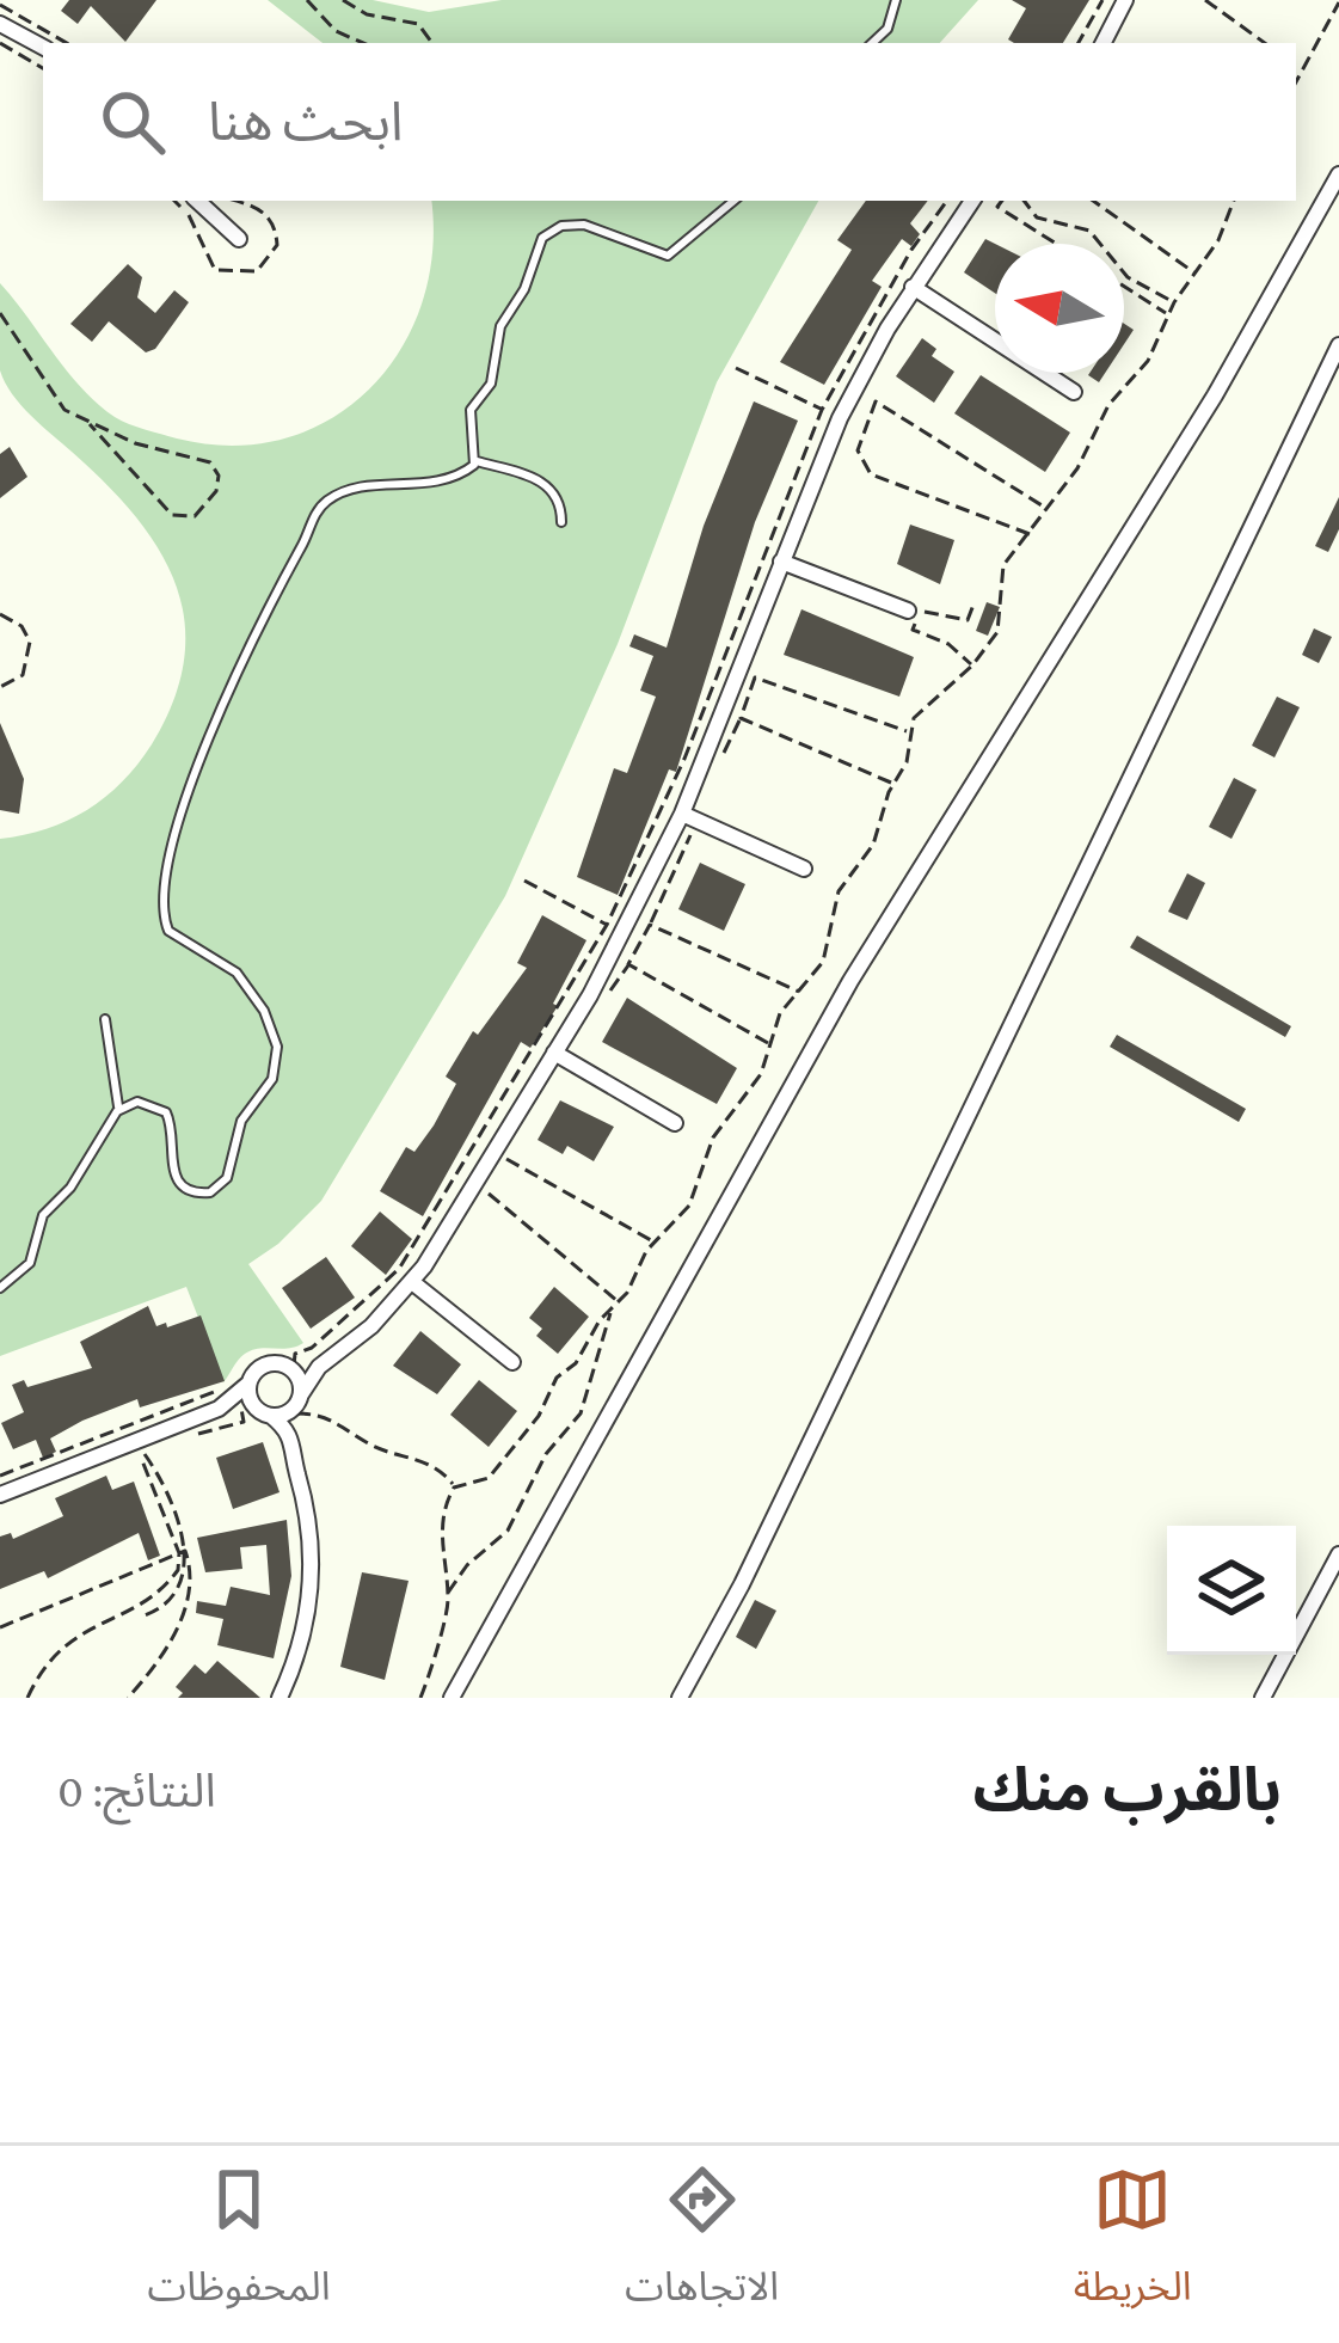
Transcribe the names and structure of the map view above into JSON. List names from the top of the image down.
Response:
{
  "north": "left",
  "page": {
    "search": "ابحث هنا",
    "heading": ["بالقرب منك", "النتائج: 0"],
    "nav": ["الخريطة", "الاتجاهات", "المحفوظات"]
  }
}
